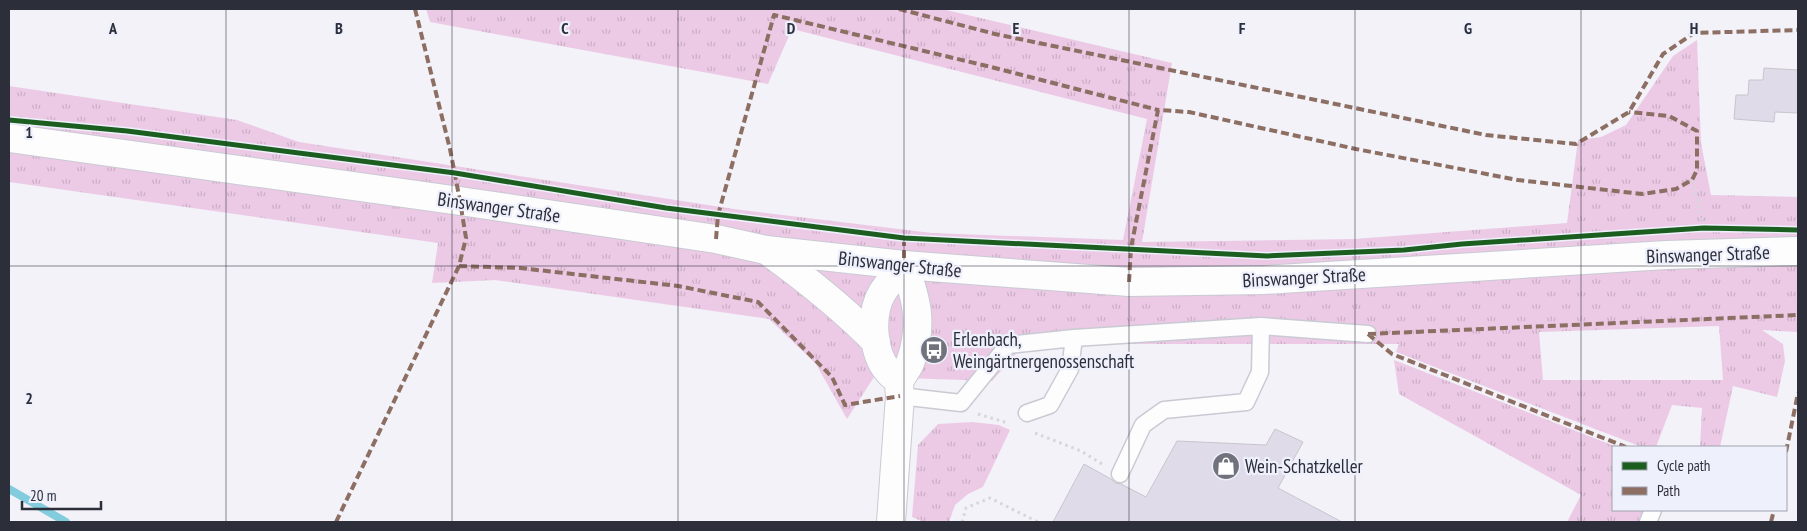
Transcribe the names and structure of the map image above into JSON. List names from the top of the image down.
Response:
{
  "streets": {
    "main road": ["Binswanger Straße"]
  },
  "places": {
    "bus stop": ["Erlenbach, Weingärtnergenossenschaft"],
    "shop": ["Wein-Schatzkeller"]
  },
  "legend": ["Cycle path", "Path"],
  "scale_bar": "20 m",
  "grid": {
    "columns": [
      "A",
      "B",
      "C",
      "D",
      "E",
      "F",
      "G",
      "H"
    ],
    "rows": ["1", "2"]
  }
}
